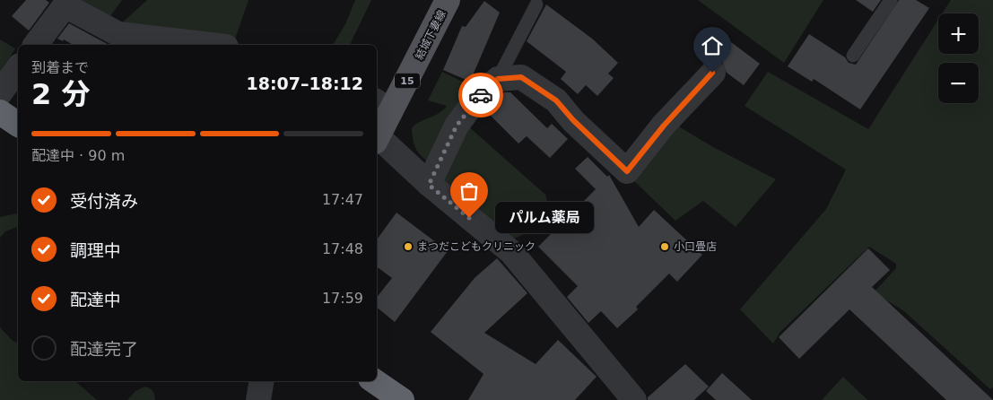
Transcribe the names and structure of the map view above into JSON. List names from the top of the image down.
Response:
{
  "streets": {
    "main road": ["結城下妻線", "15"]
  },
  "places": ["パルム薬局", "まつだこどもクリニック", "小口畳店"],
  "page": {
    "map_buttons": ["+", "−"],
    "heading": ["2 分", "到着まで", "18:07–18:12"],
    "bar": "配達中 · 90 m",
    "list": [
      ["受付済み", "17:47"],
      ["調理中", "17:48"],
      ["配達中", "17:59"],
      "配達完了"
    ],
    "bubble": "パルム薬局"
  }
}
